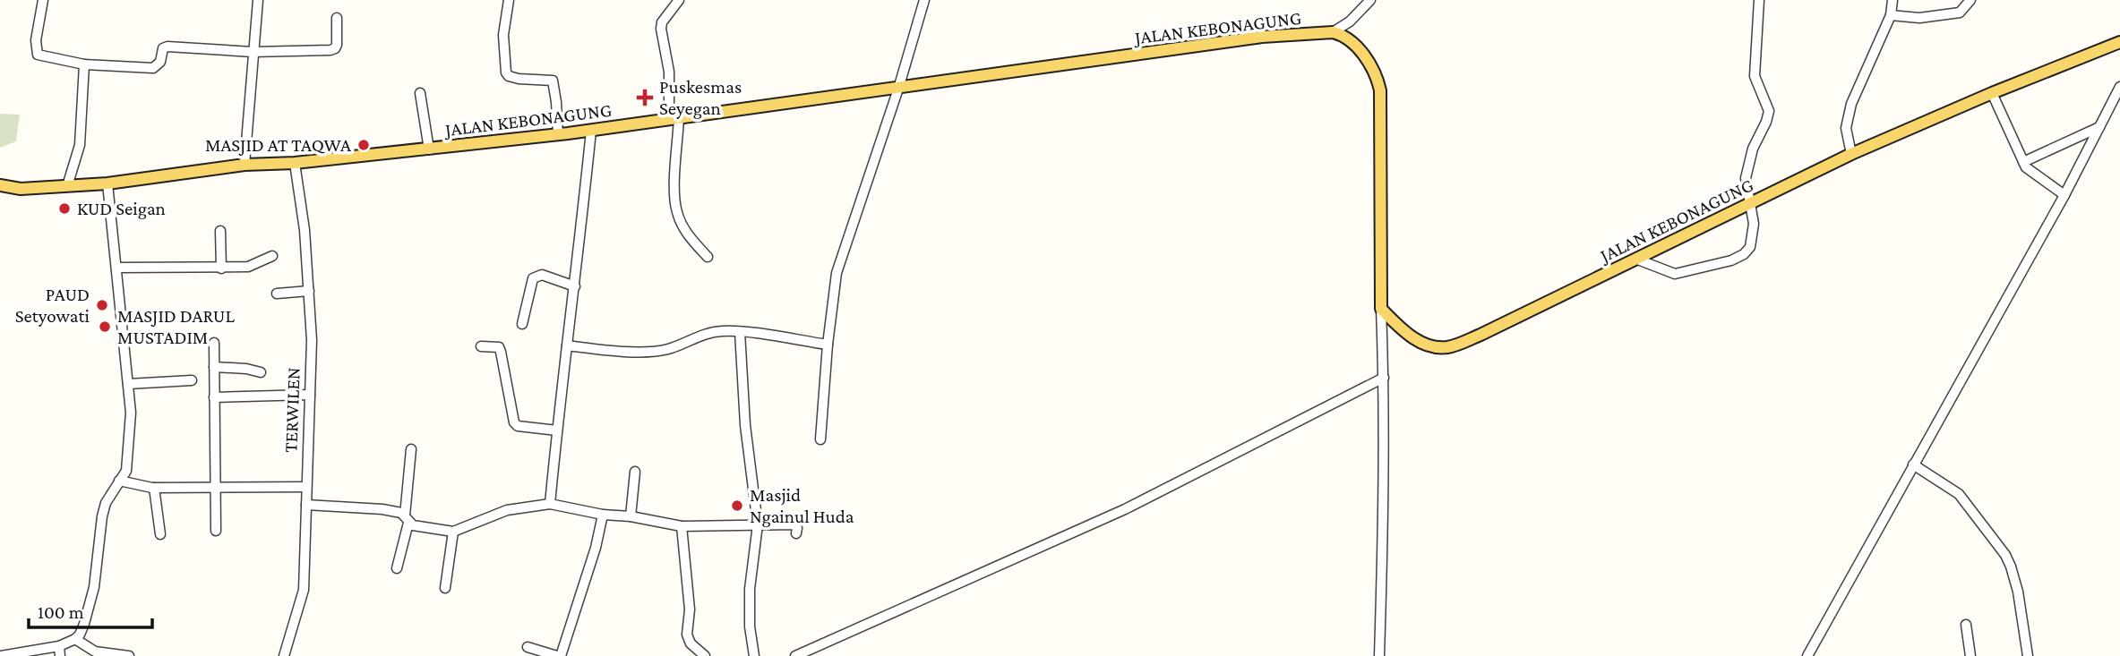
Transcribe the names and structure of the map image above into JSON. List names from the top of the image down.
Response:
{
  "streets": {
    "main road": ["JALAN KEBONAGUNG"],
    "street": ["TERWILEN"]
  },
  "crossings": [
    ["JALAN KEBONAGUNG", "TERWILEN"]
  ],
  "places": {
    "health": ["Puskesmas Seyegan"],
    "other": [
      "MASJID AT TAQWA",
      "KUD Seigan",
      "PAUD Setyowati",
      "MASJID DARUL MUSTADIM",
      "Masjid Ngainul Huda"
    ]
  },
  "scale_bar": "100 m"
}
